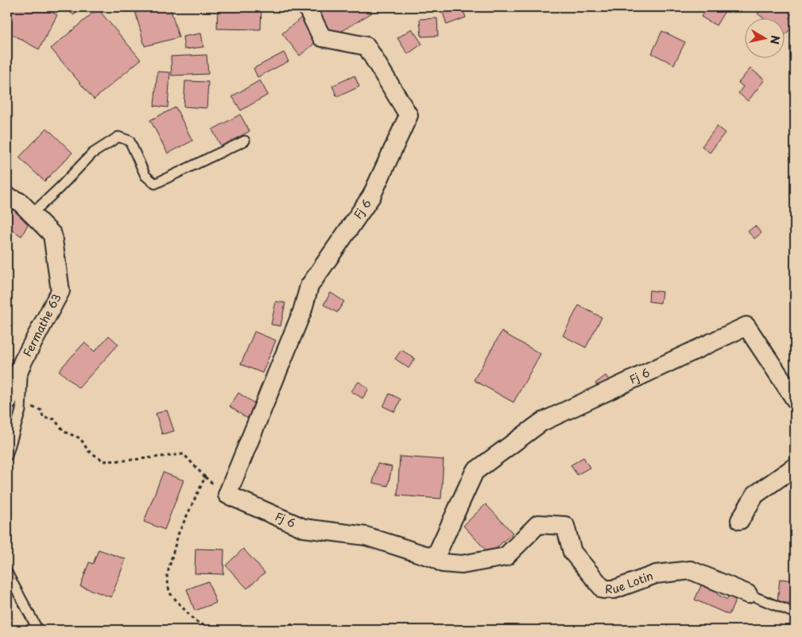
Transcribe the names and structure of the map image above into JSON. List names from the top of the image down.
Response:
{
  "streets": {
    "street": ["Fj 6", "Fermathe 63", "Rue Lotin"]
  },
  "crossings": [
    ["Fj 6", "Rue Lotin"]
  ],
  "north": "right"
}
